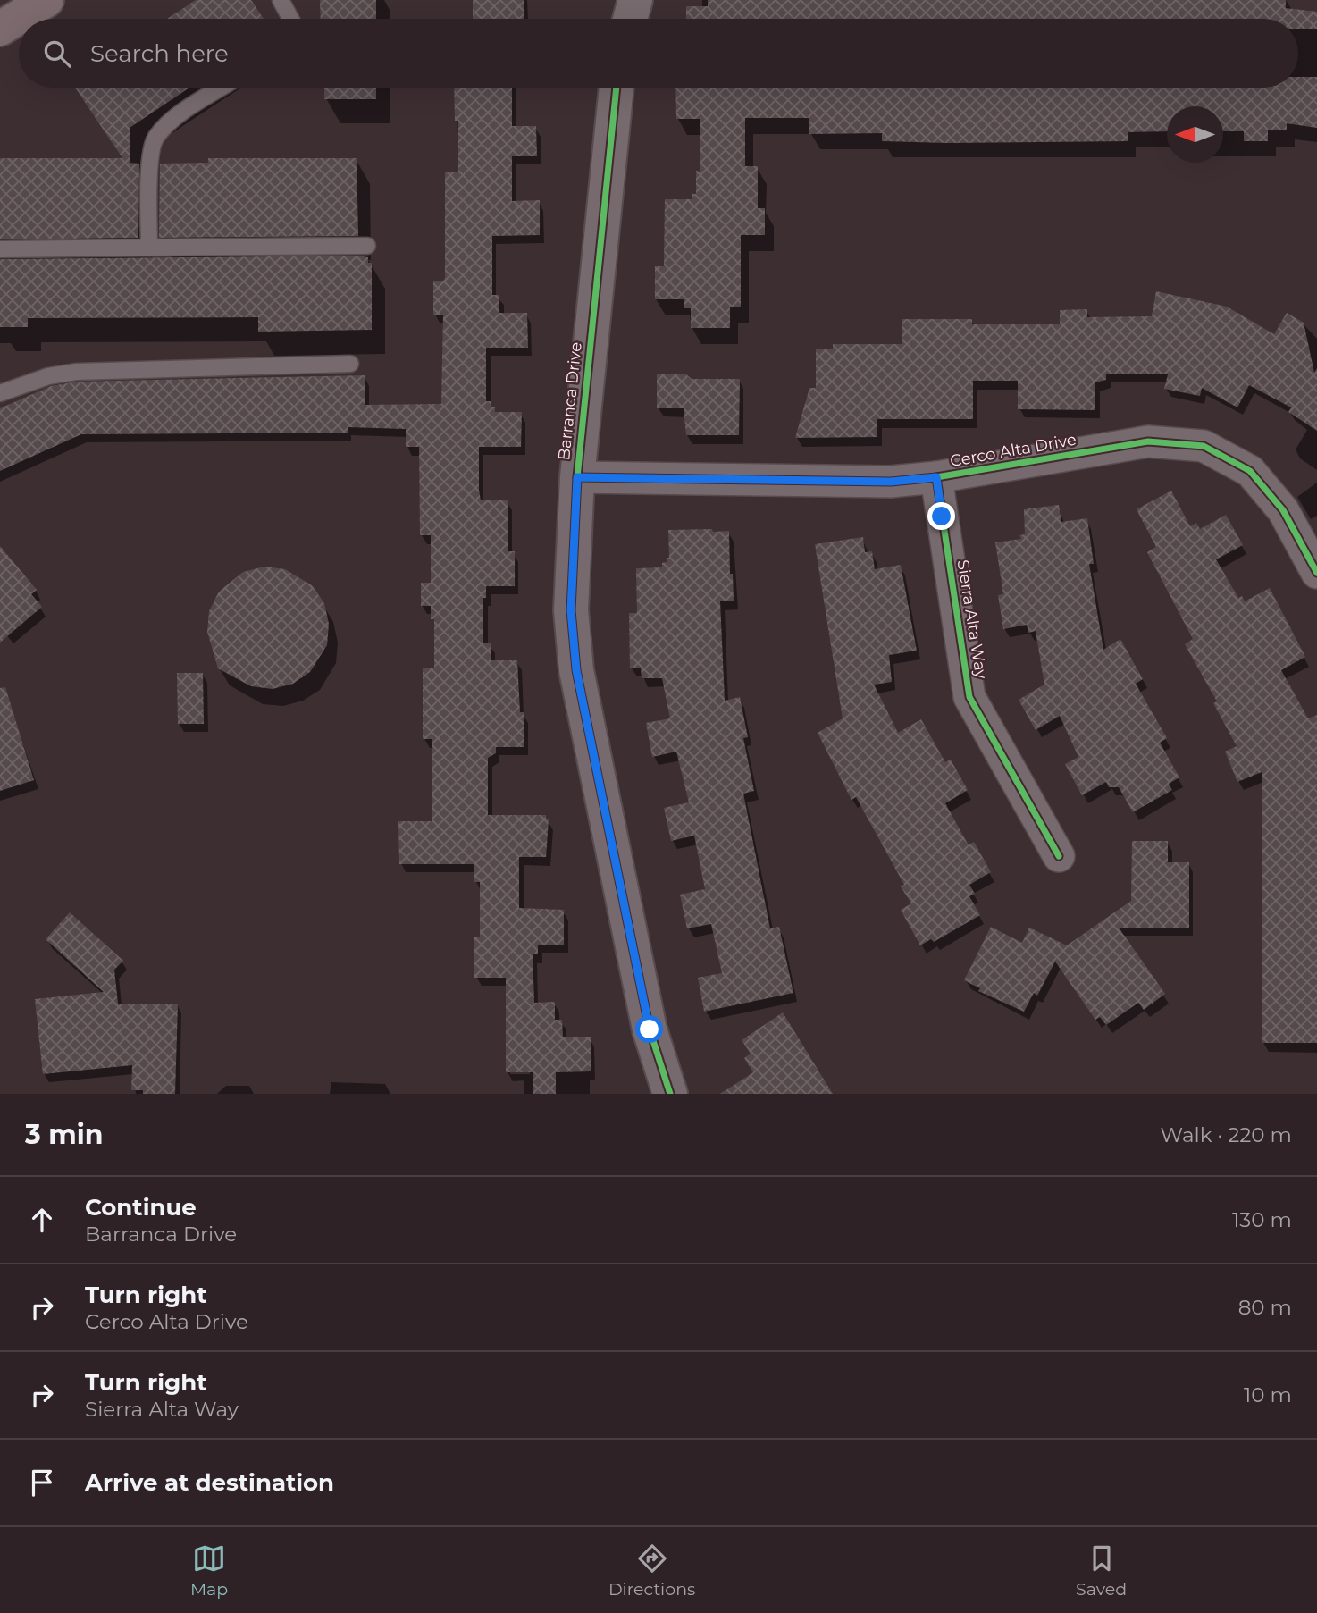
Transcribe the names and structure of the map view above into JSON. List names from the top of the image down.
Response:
{
  "streets": {
    "street": ["Barranca Drive", "Cerco Alta Drive", "Sierra Alta Way"]
  },
  "crossings": [
    ["Barranca Drive", "Cerco Alta Drive"],
    ["Cerco Alta Drive", "Sierra Alta Way"]
  ],
  "north": "left",
  "page": {
    "search": "Search here",
    "heading": ["3 min", "Walk · 220 m"],
    "list": [
      ["Continue", "Barranca Drive", "130 m"],
      ["Turn right", "Cerco Alta Drive", "80 m"],
      ["Turn right", "Sierra Alta Way", "10 m"],
      "Arrive at destination"
    ],
    "nav": ["Map", "Directions", "Saved"]
  }
}
